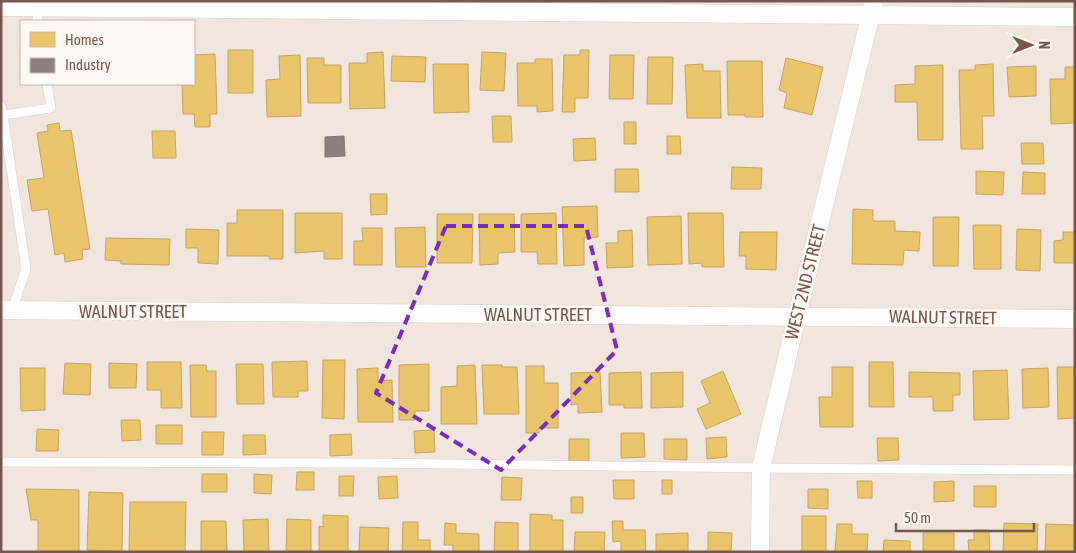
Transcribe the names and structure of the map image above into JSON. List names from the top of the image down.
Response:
{
  "streets": {
    "street": ["WEST 2ND STREET", "WALNUT STREET"]
  },
  "crossings": [
    ["WEST 2ND STREET", "WALNUT STREET"]
  ],
  "legend": ["Homes", "Industry"],
  "scale_bar": "50 m",
  "north": "right"
}
